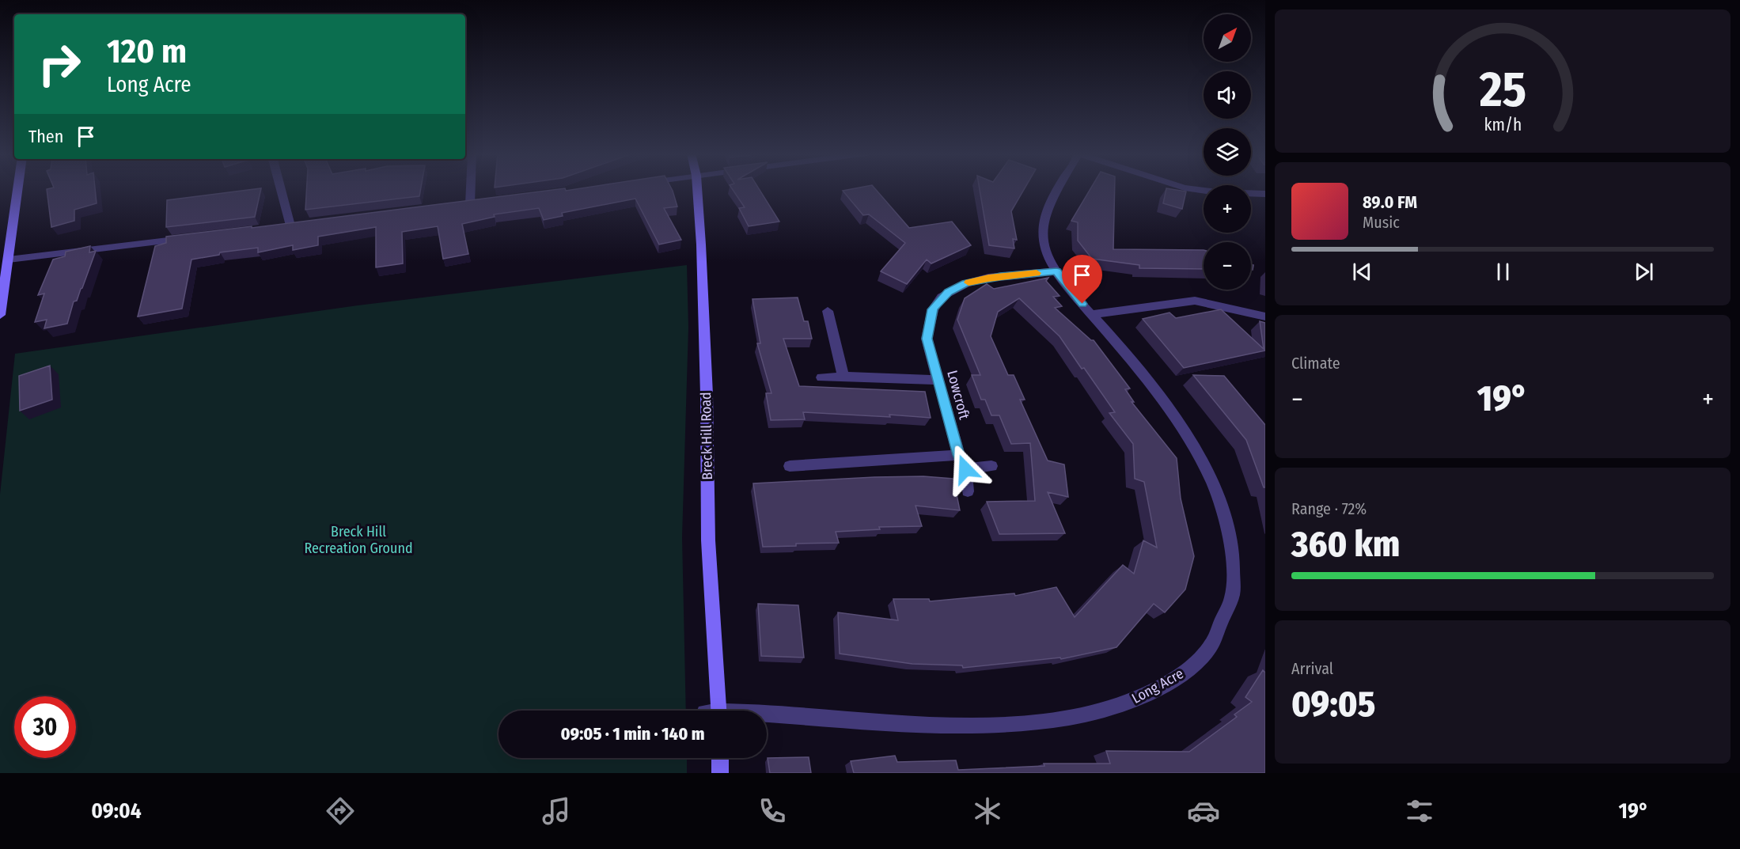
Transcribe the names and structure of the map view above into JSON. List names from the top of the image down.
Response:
{
  "streets": {
    "street": ["Lowcroft", "Breck Hill Road", "Long Acre"]
  },
  "crossings": [
    ["Lowcroft", "Long Acre"]
  ],
  "parks": ["Breck Hill Recreation Ground"],
  "north": "top right",
  "page": {
    "map_buttons": ["+", "−"],
    "turn": ["120 m", "Long Acre"],
    "then": "Then",
    "song": ["89.0 FM", "Music"],
    "tile": [
      "Climate",
      ["Range · 72%", "360 km"],
      ["Arrival", "09:05"]
    ],
    "heat": ["−", "19°", "+"],
    "limit": "30",
    "trip": "09:05 · 1 min · 140 m",
    "tabs": ["09:04", "19°"],
    "gauge": ["25", "km/h"]
  }
}
